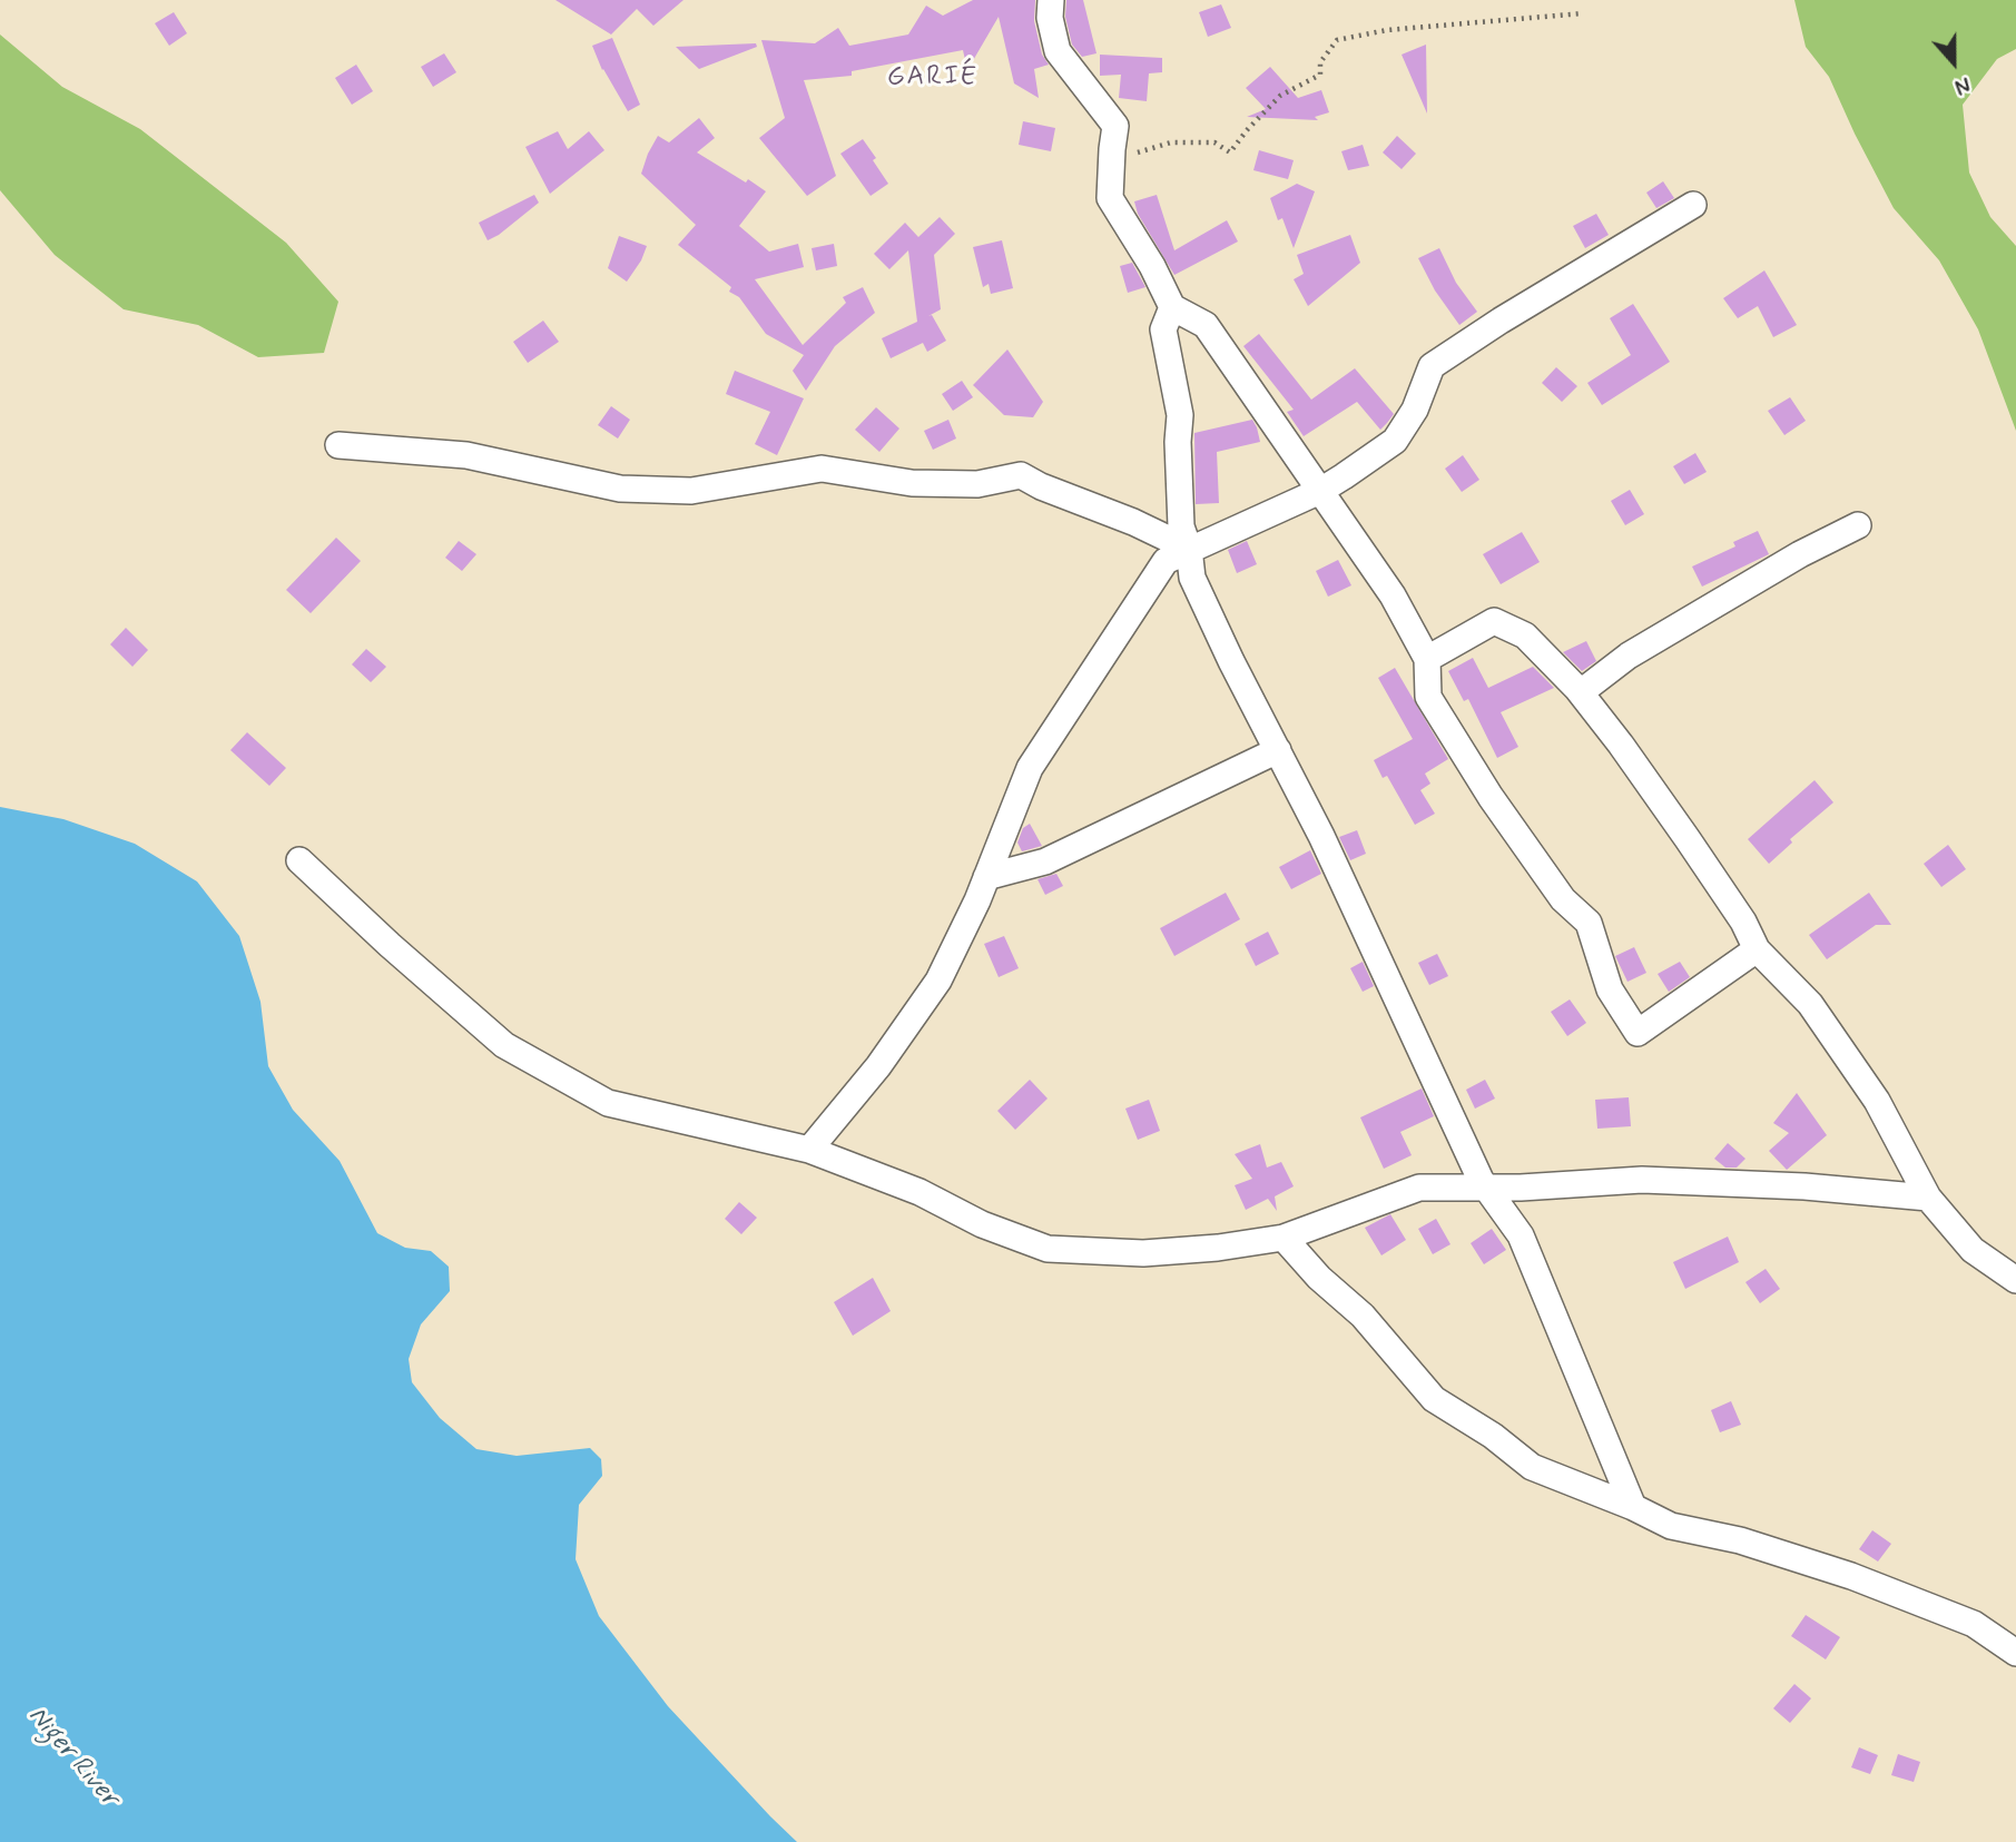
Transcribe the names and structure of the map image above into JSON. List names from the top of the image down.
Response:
{
  "districts": ["GARIÉ"],
  "water": ["Niger River"],
  "north": "bottom"
}
